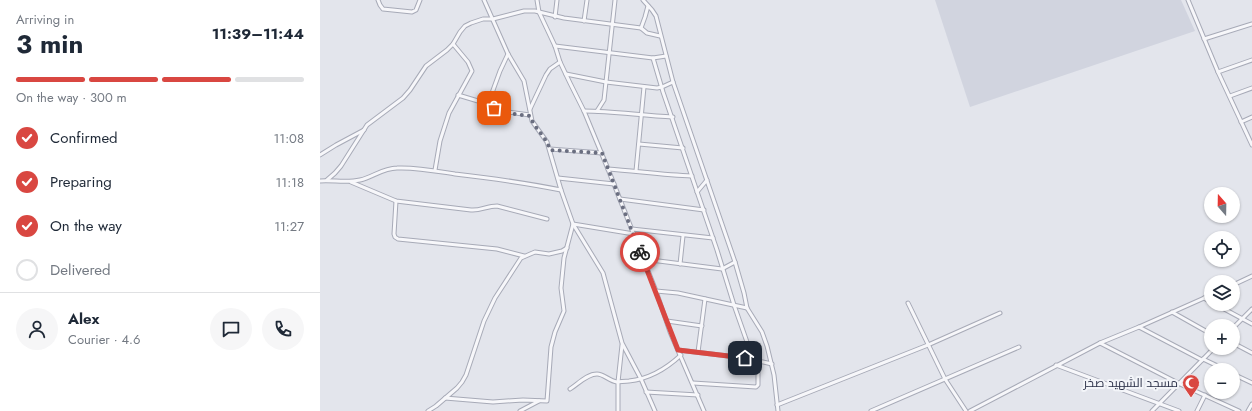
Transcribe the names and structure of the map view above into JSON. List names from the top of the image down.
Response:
{
  "places": {
    "mosque": ["مسجد الشهيد صخر"]
  },
  "north": "top",
  "page": {
    "heading": ["3 min", "Arriving in", "11:39–11:44"],
    "panel": ["Alex", "Courier · 4.6"],
    "bar": "On the way · 300 m",
    "list": [
      ["Confirmed", "11:08"],
      ["Preparing", "11:18"],
      ["On the way", "11:27"],
      "Delivered"
    ],
    "map_buttons": ["+", "−"]
  }
}
